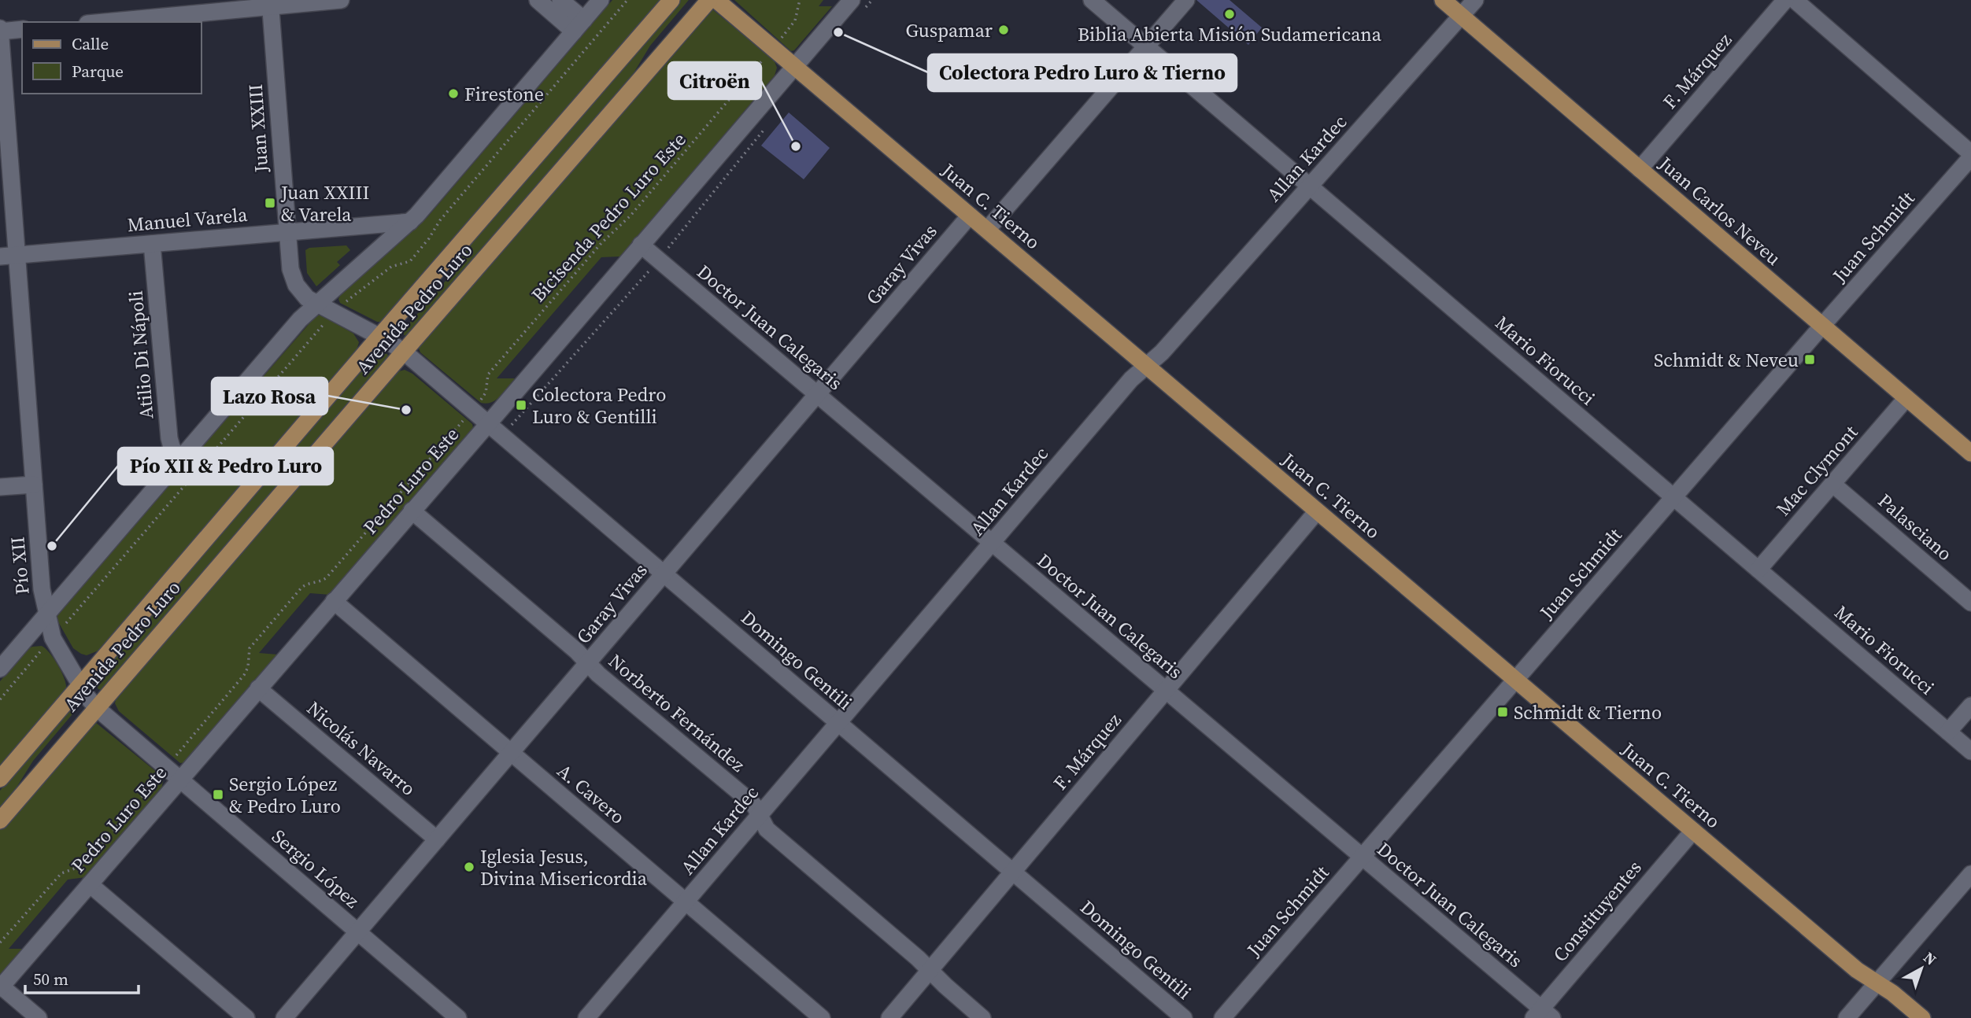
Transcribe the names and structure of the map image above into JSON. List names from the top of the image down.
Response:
{
  "streets": {
    "main road": ["Juan C. Tierno", "Juan Carlos Neveu", "Avenida Pedro Luro"],
    "street": [
      "F. Márquez",
      "Juan XXIII",
      "Allan Kardec",
      "Manuel Varela",
      "Juan Schmidt",
      "Garay Vivas",
      "Doctor Juan Calegaris",
      "Atilio Di Nápoli",
      "Mario Fiorucci",
      "Mac Clymont",
      "Pedro Luro Este",
      "Palasciano",
      "Pío XII",
      "Domingo Gentili",
      "Norberto Fernández",
      "Nicolás Navarro",
      "A. Cavero",
      "Sergio López",
      "Constituyentes"
    ],
    "path": ["Bicisenda Pedro Luro Este"]
  },
  "crossings": [
    ["F. Márquez", "Juan C. Tierno"],
    ["F. Márquez", "Juan Carlos Neveu"],
    ["F. Márquez", "Doctor Juan Calegaris"],
    ["F. Márquez", "Domingo Gentili"],
    ["F. Márquez", "Norberto Fernández"],
    ["Juan XXIII", "Manuel Varela"],
    ["Juan XXIII", "Avenida Pedro Luro"],
    ["Juan XXIII", "Domingo Gentili"],
    ["Allan Kardec", "Juan C. Tierno"],
    ["Allan Kardec", "Juan Carlos Neveu"],
    ["Allan Kardec", "Doctor Juan Calegaris"],
    ["Allan Kardec", "Mario Fiorucci"],
    ["Allan Kardec", "Domingo Gentili"],
    ["Allan Kardec", "Norberto Fernández"],
    ["Allan Kardec", "A. Cavero"],
    ["Juan C. Tierno", "Juan Schmidt"],
    ["Juan C. Tierno", "Garay Vivas"],
    ["Juan C. Tierno", "Pedro Luro Este"],
    ["Juan C. Tierno", "Constituyentes"],
    ["Juan Carlos Neveu", "Juan Schmidt"],
    ["Juan Carlos Neveu", "Mac Clymont"],
    ["Manuel Varela", "Atilio Di Nápoli"],
    ["Manuel Varela", "Pío XII"],
    ["Juan Schmidt", "Doctor Juan Calegaris"],
    ["Juan Schmidt", "Mario Fiorucci"],
    ["Garay Vivas", "Doctor Juan Calegaris"],
    ["Garay Vivas", "Domingo Gentili"],
    ["Garay Vivas", "Norberto Fernández"],
    ["Garay Vivas", "Nicolás Navarro"],
    ["Garay Vivas", "A. Cavero"],
    ["Garay Vivas", "Sergio López"],
    ["Avenida Pedro Luro", "Pío XII"],
    ["Avenida Pedro Luro", "Domingo Gentili"],
    ["Avenida Pedro Luro", "Sergio López"],
    ["Doctor Juan Calegaris", "Pedro Luro Este"],
    ["Doctor Juan Calegaris", "Constituyentes"],
    ["Mario Fiorucci", "Mac Clymont"],
    ["Mac Clymont", "Palasciano"],
    ["Pedro Luro Este", "Domingo Gentili"],
    ["Pedro Luro Este", "Norberto Fernández"],
    ["Pedro Luro Este", "Nicolás Navarro"],
    ["Pedro Luro Este", "A. Cavero"],
    ["Pedro Luro Este", "Sergio López"],
    ["Pío XII", "Sergio López"]
  ],
  "places": {
    "other": [
      "Biblia Abierta Misión Sudamericana",
      "Guspamar",
      "Colectora Pedro Luro & Tierno",
      "Firestone",
      "Citroën",
      "Lazo Rosa",
      "Pío XII & Pedro Luro",
      "Iglesia Jesus, Divina Misericordia"
    ],
    "transit": [
      "Juan XXIII & Varela",
      "Schmidt & Neveu",
      "Colectora Pedro Luro & Gentilli",
      "Schmidt & Tierno",
      "Sergio López & Pedro Luro"
    ]
  },
  "legend": ["Calle", "Parque"],
  "scale_bar": "50 m",
  "north": "top right"
}
